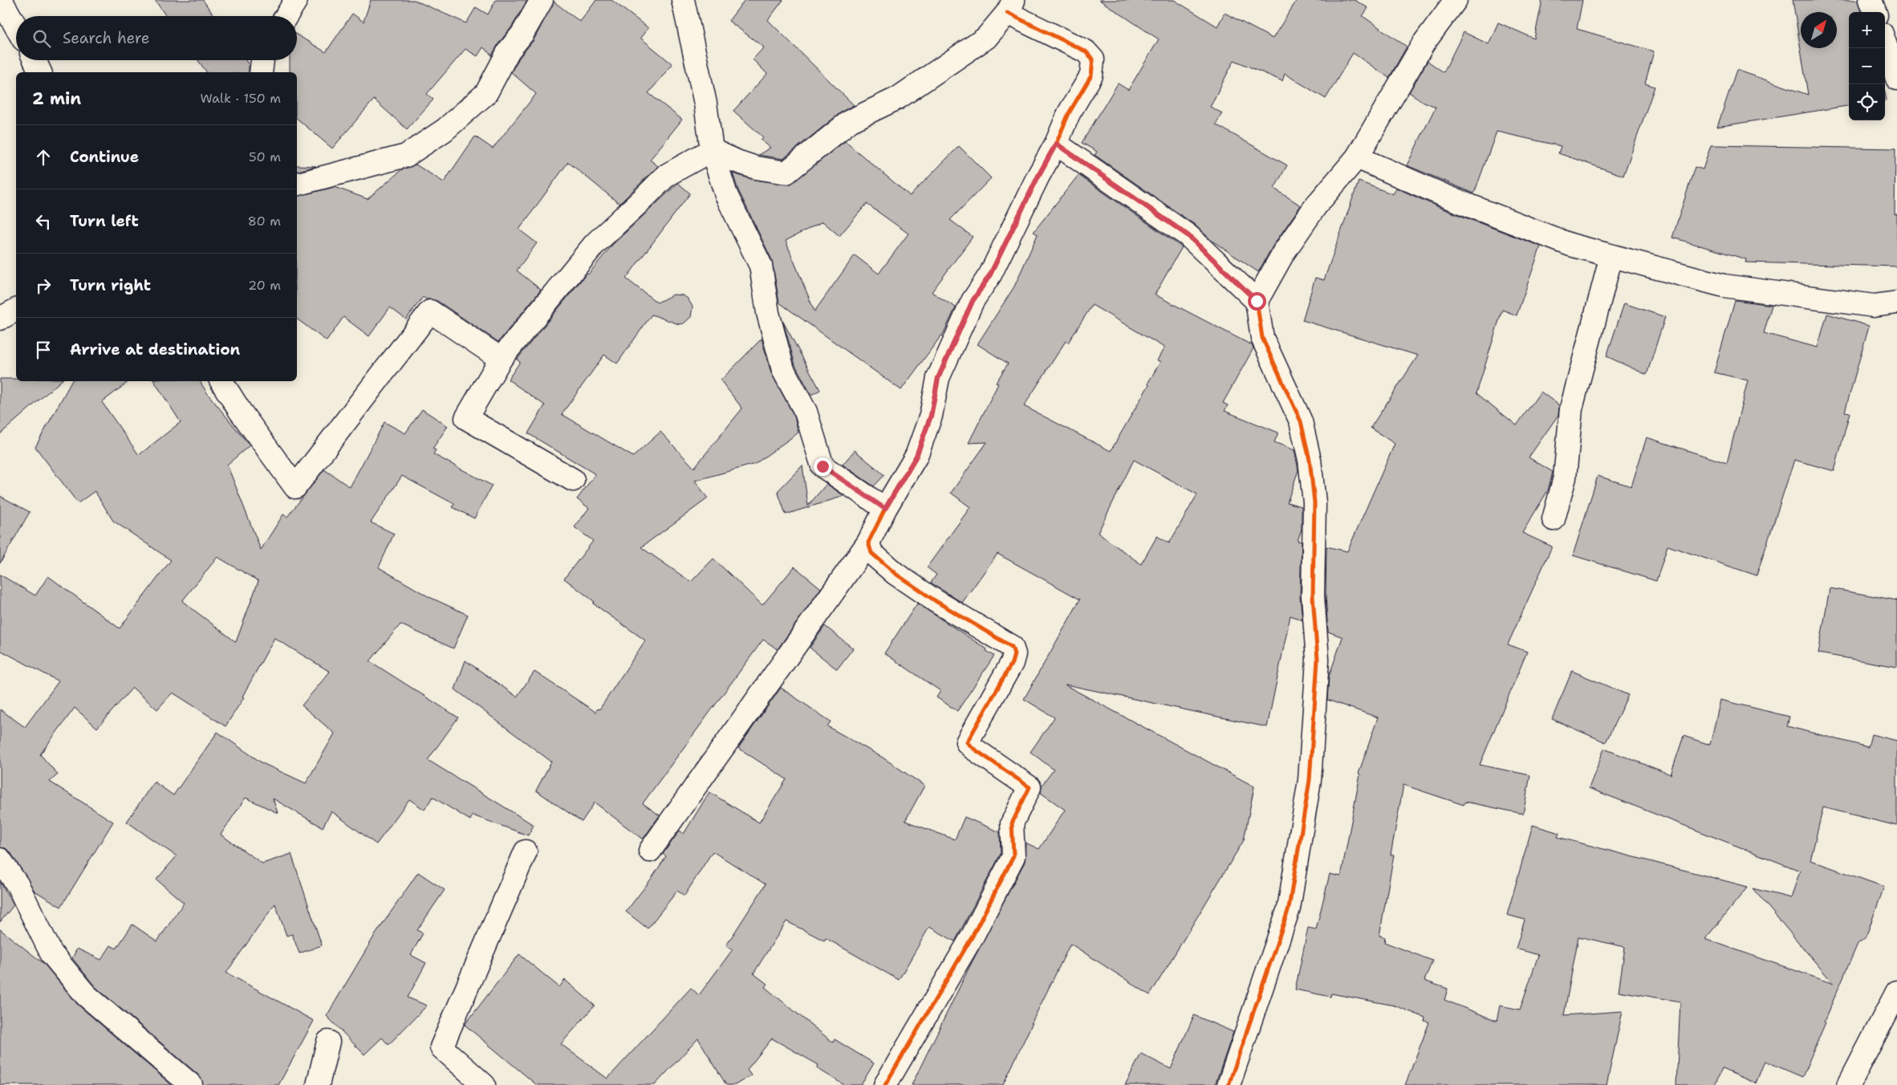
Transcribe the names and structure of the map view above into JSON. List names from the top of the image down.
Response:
{
  "north": "top right",
  "page": {
    "map_buttons": ["+", "−"],
    "search": "Search here",
    "heading": ["2 min", "Walk · 150 m"],
    "list": [
      ["Continue", "50 m"],
      ["Turn left", "80 m"],
      ["Turn right", "20 m"],
      "Arrive at destination"
    ]
  }
}
